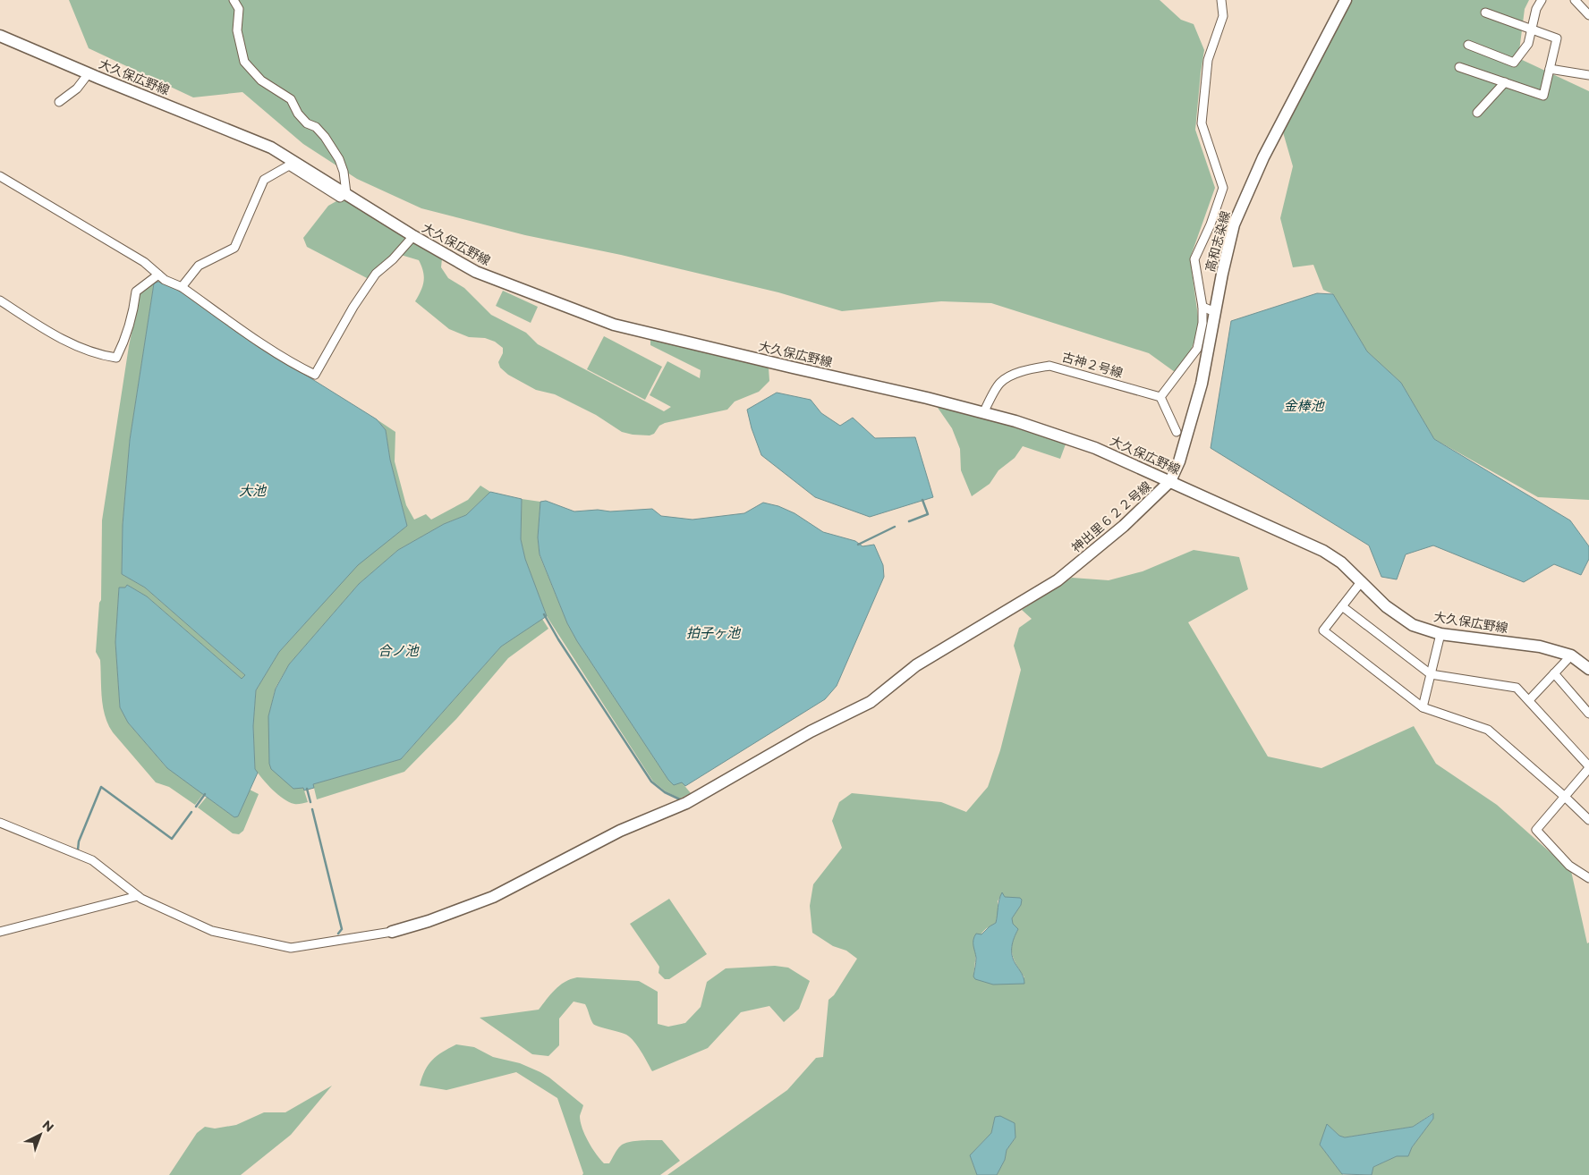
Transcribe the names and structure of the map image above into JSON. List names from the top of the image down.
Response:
{
  "streets": {
    "street": [
      "大久保広野線",
      "高和志染線",
      "古神２号線",
      "神出里６２２号線"
    ]
  },
  "crossings": [
    ["大久保広野線", "高和志染線"],
    ["大久保広野線", "古神２号線"],
    ["大久保広野線", "神出里６２２号線"],
    ["高和志染線", "神出里６２２号線"]
  ],
  "water": [
    "金棒池",
    "大池",
    "拍子ヶ池",
    "合ノ池"
  ],
  "north": "top right"
}
